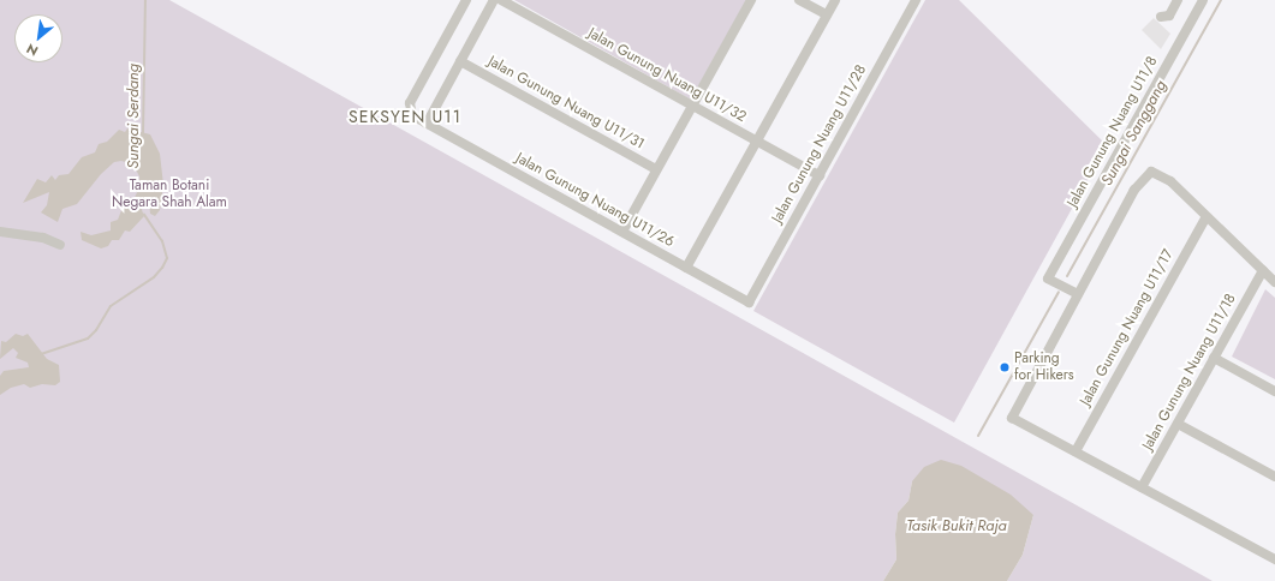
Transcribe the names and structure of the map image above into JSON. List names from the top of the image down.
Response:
{
  "streets": {
    "street": [
      "Jalan Gunung Nuang U11/32",
      "Jalan Gunung Nuang U11/31",
      "Jalan Gunung Nuang U11/8",
      "Jalan Gunung Nuang U11/28",
      "Jalan Gunung Nuang U11/26",
      "Jalan Gunung Nuang U11/17",
      "Jalan Gunung Nuang U11/18"
    ]
  },
  "crossings": [
    ["Jalan Gunung Nuang U11/32", "Jalan Gunung Nuang U11/28"],
    ["Jalan Gunung Nuang U11/28", "Jalan Gunung Nuang U11/26"]
  ],
  "districts": ["SEKSYEN U11"],
  "water": ["Sungai Serdang", "Sungai Sanggang", "Tasik Bukit Raja"],
  "parks": ["Taman Botani Negara Shah Alam"],
  "places": ["Parking for Hikers"],
  "north": "bottom left"
}
